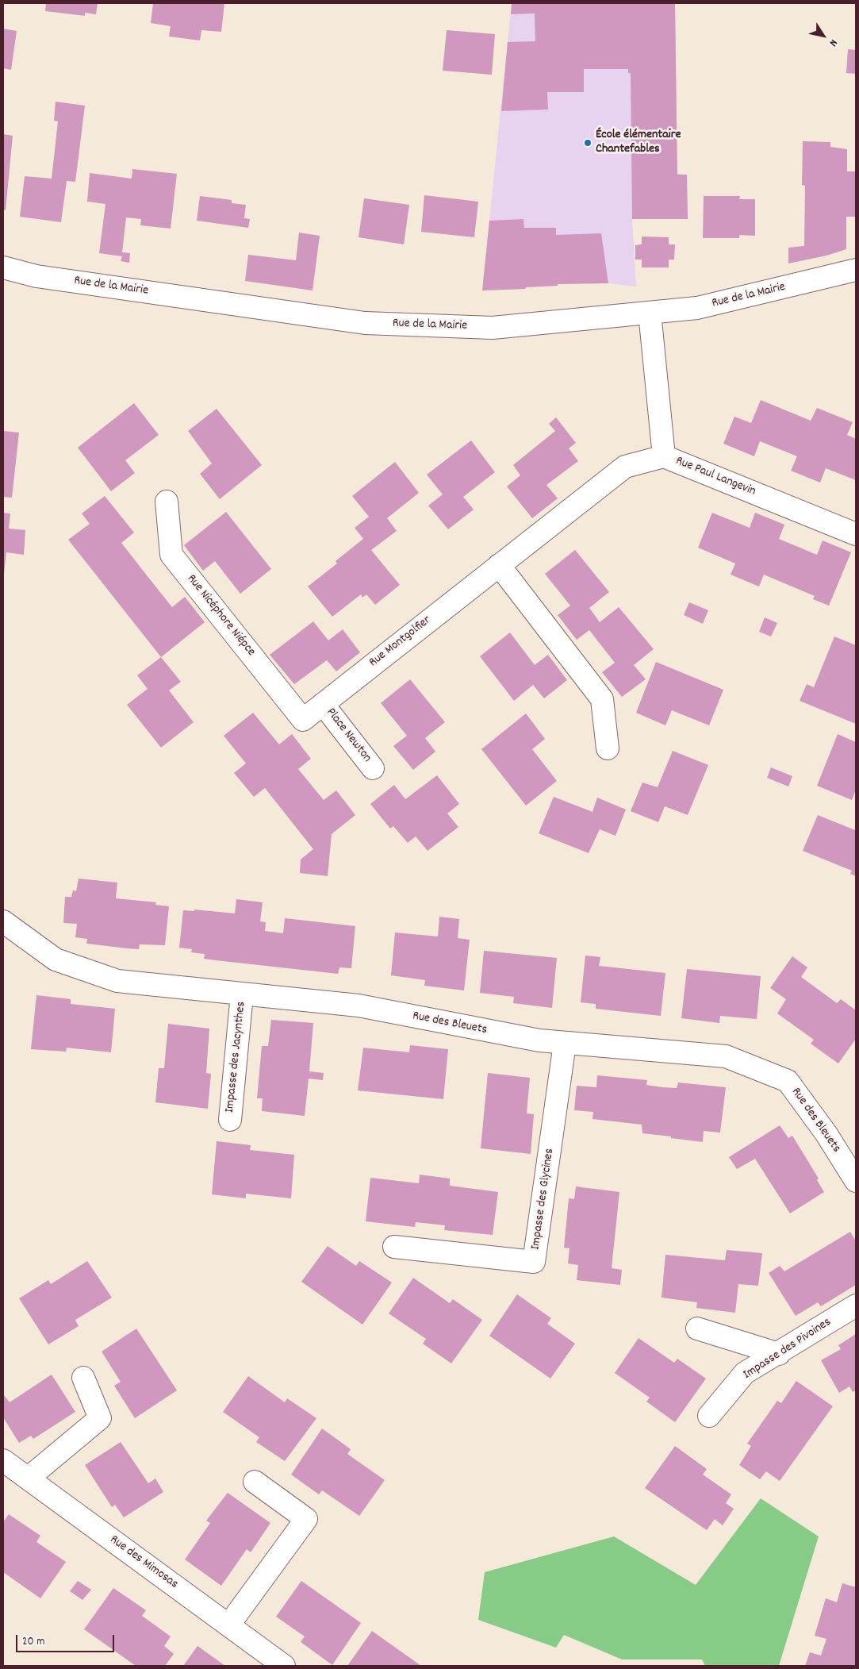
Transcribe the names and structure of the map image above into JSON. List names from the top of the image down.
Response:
{
  "streets": {
    "street": [
      "Rue de la Mairie",
      "Rue Paul Langevin",
      "Rue Nicéphore Niépce",
      "Rue Montgolfier",
      "Place Newton",
      "Rue des Bleuets",
      "Impasse des Jacynthes",
      "Impasse des Glycines",
      "Impasse des Pivoines",
      "Rue des Mimosas"
    ]
  },
  "crossings": [
    ["Rue de la Mairie", "Rue Paul Langevin"],
    ["Rue Paul Langevin", "Rue Montgolfier"],
    ["Rue Nicéphore Niépce", "Rue Montgolfier"],
    ["Rue Montgolfier", "Place Newton"],
    ["Rue des Bleuets", "Impasse des Jacynthes"],
    ["Rue des Bleuets", "Impasse des Glycines"]
  ],
  "places": ["École élémentaire Chantefables"],
  "scale_bar": "20 m",
  "north": "bottom right"
}
